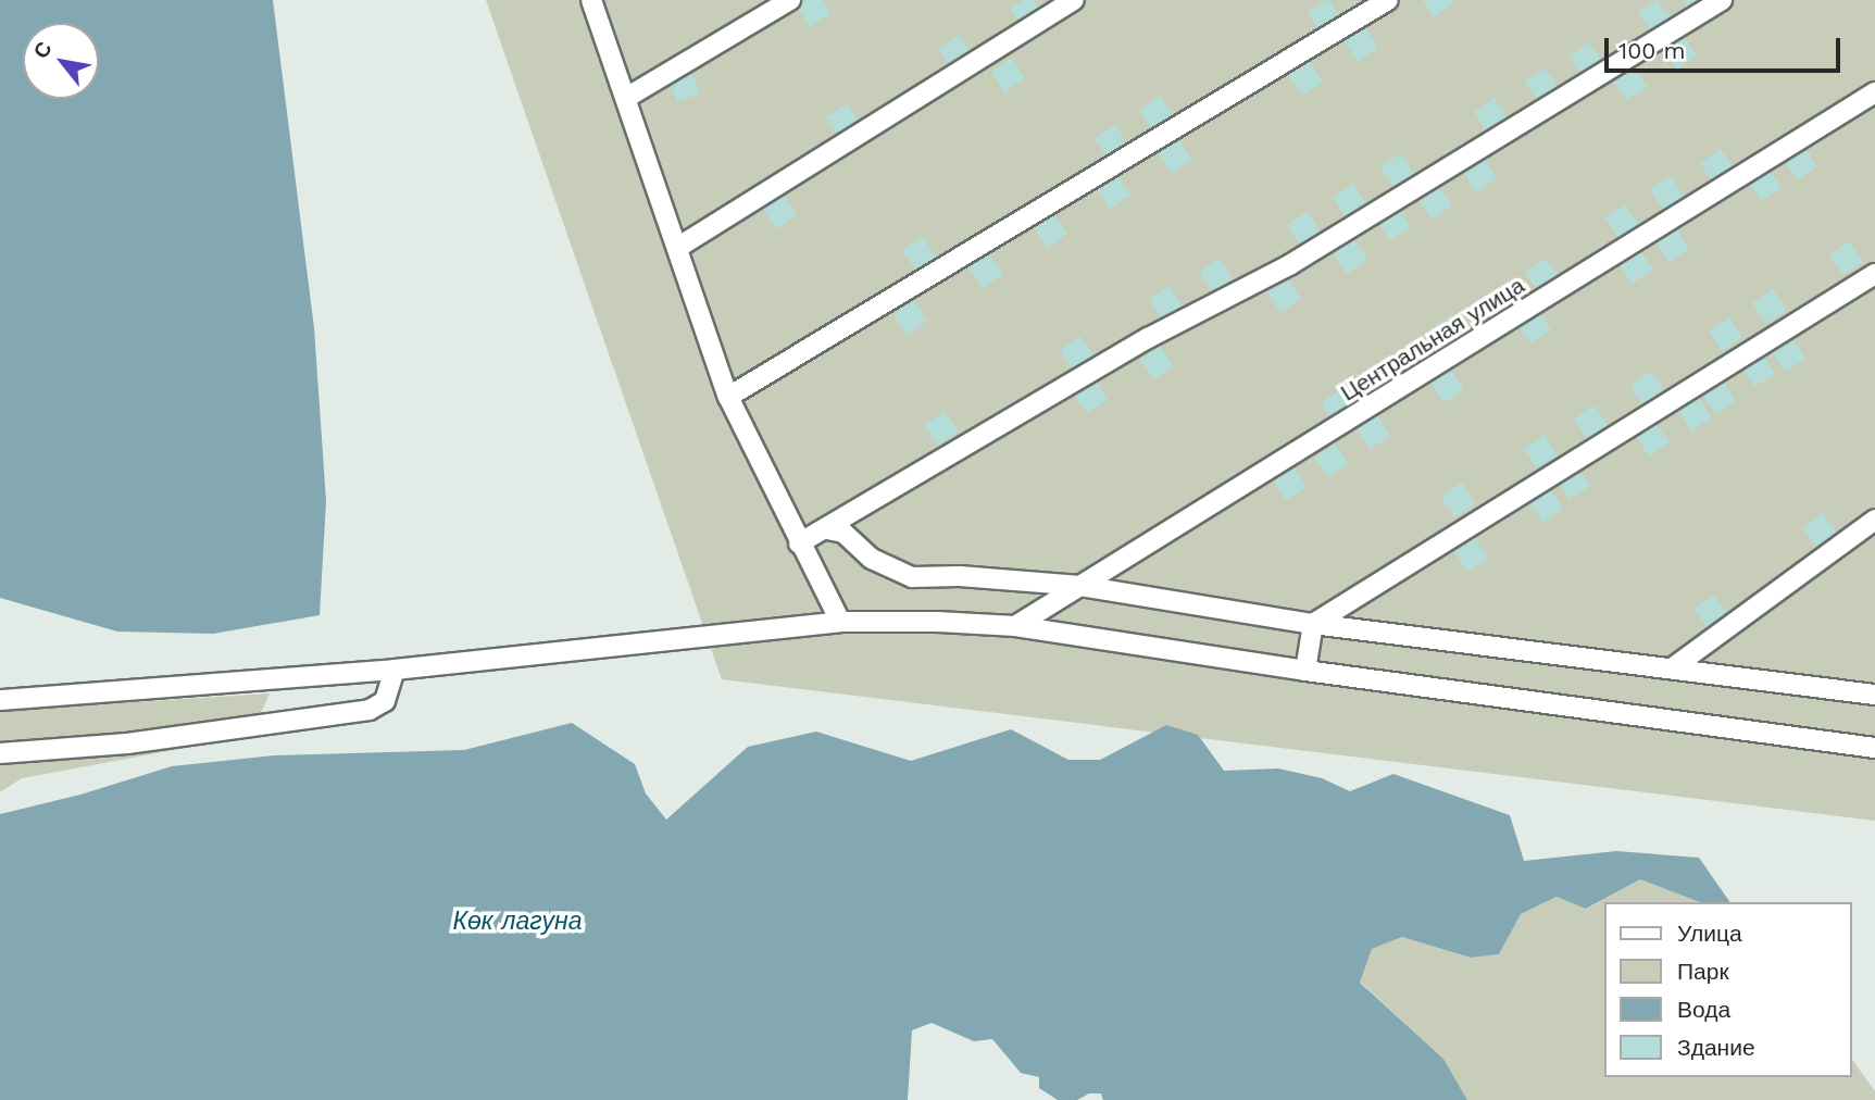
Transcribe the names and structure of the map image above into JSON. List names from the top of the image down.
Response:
{
  "streets": {
    "street": ["Центральная улица"]
  },
  "water": ["Көк лагуна"],
  "legend": [
    "Улица",
    "Парк",
    "Вода",
    "Здание"
  ],
  "scale_bar": "100 m",
  "north": "top left"
}
